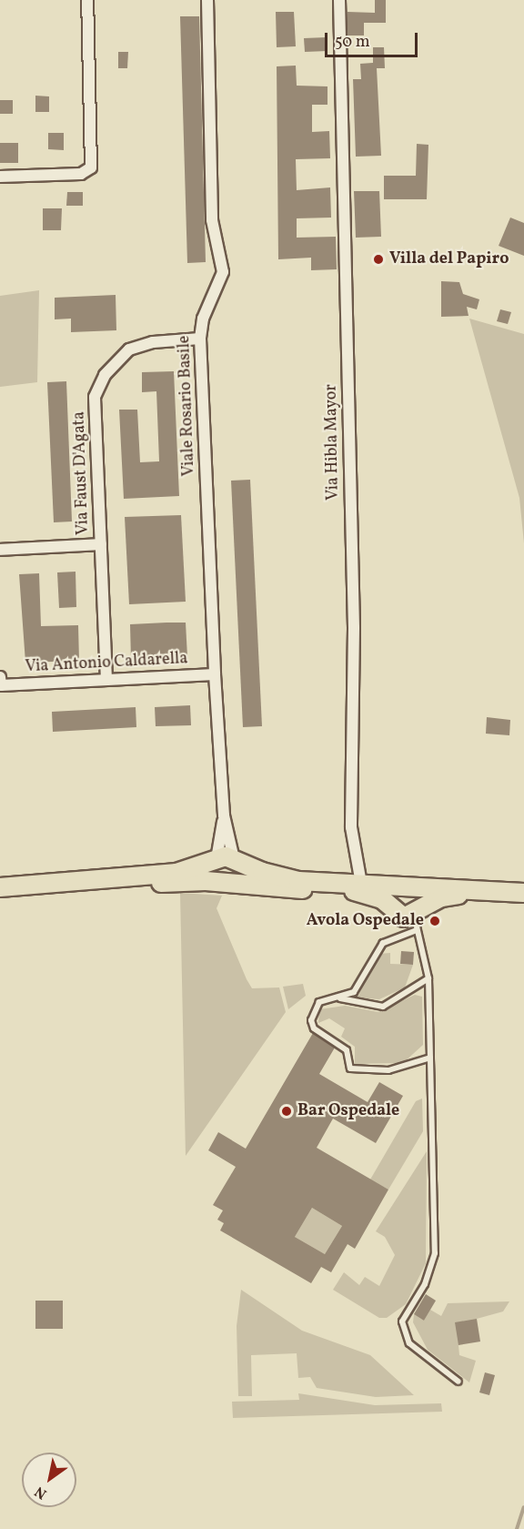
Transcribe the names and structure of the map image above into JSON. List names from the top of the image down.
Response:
{
  "streets": {
    "street": [
      "Viale Rosario Basile",
      "Via Hibla Mayor",
      "Via Faust D'Agata",
      "Via Antonio Caldarella"
    ]
  },
  "crossings": [
    ["Viale Rosario Basile", "Via Faust D'Agata"],
    ["Viale Rosario Basile", "Via Antonio Caldarella"],
    ["Via Faust D'Agata", "Via Antonio Caldarella"]
  ],
  "places": ["Villa del Papiro", "Avola Ospedale", "Bar Ospedale"],
  "scale_bar": "50 m",
  "north": "bottom left"
}
